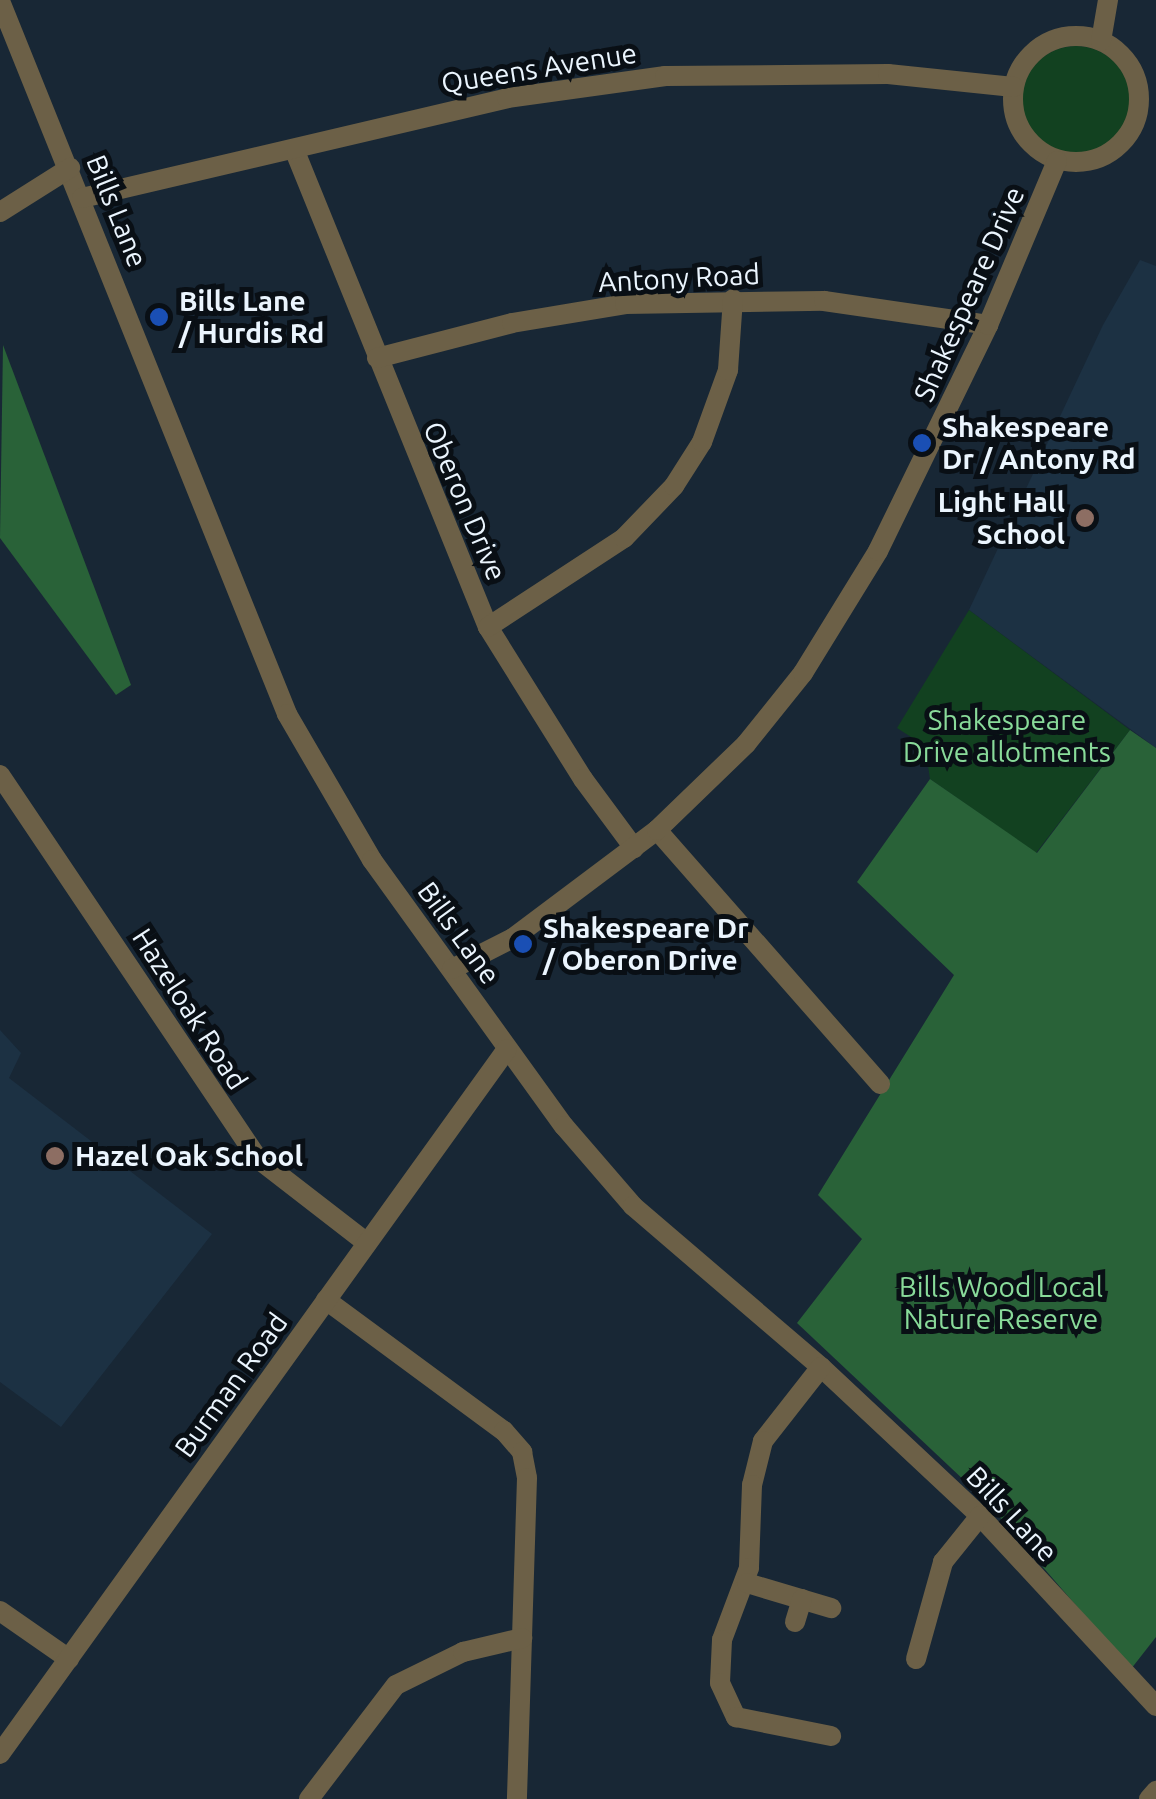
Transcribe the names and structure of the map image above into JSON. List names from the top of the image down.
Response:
{
  "streets": {
    "street": [
      "Queens Avenue",
      "Bills Lane",
      "Antony Road",
      "Shakespeare Drive",
      "Oberon Drive",
      "Hazeloak Road",
      "Burman Road"
    ]
  },
  "crossings": [
    ["Queens Avenue", "Bills Lane"],
    ["Queens Avenue", "Shakespeare Drive"],
    ["Queens Avenue", "Oberon Drive"],
    ["Bills Lane", "Shakespeare Drive"],
    ["Bills Lane", "Burman Road"],
    ["Antony Road", "Shakespeare Drive"],
    ["Antony Road", "Oberon Drive"],
    ["Shakespeare Drive", "Oberon Drive"],
    ["Hazeloak Road", "Burman Road"]
  ],
  "parks": ["Shakespeare Drive allotments", "Bills Wood Local Nature Reserve"],
  "places": [
    "Bills Lane / Hurdis Rd",
    "Shakespeare Dr / Antony Rd",
    "Light Hall School",
    "Shakespeare Dr / Oberon Drive",
    "Hazel Oak School"
  ]
}
